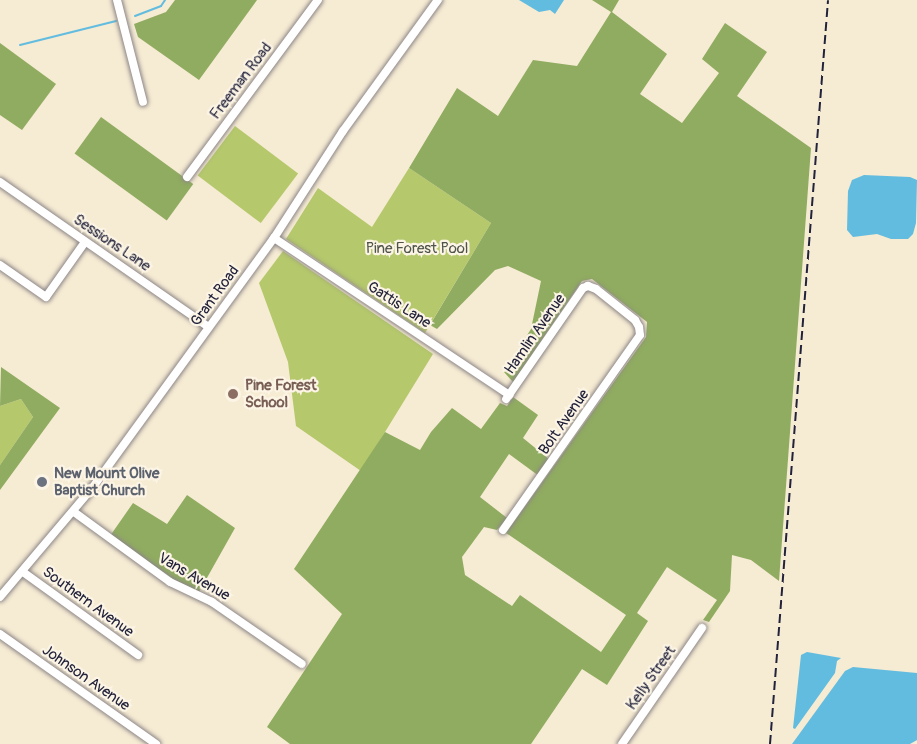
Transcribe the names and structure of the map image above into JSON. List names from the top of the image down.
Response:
{
  "streets": {
    "street": [
      "Freeman Road",
      "Sessions Lane",
      "Grant Road",
      "Gattis Lane",
      "Hamlin Avenue",
      "Bolt Avenue",
      "Vans Avenue",
      "Southern Avenue",
      "Johnson Avenue",
      "Kelly Street"
    ]
  },
  "crossings": [
    ["Sessions Lane", "Grant Road"],
    ["Grant Road", "Gattis Lane"],
    ["Grant Road", "Vans Avenue"],
    ["Grant Road", "Southern Avenue"],
    ["Gattis Lane", "Hamlin Avenue"],
    ["Hamlin Avenue", "Bolt Avenue"]
  ],
  "parks": ["Pine Forest Pool"],
  "places": ["Pine Forest School", "New Mount Olive Baptist Church"]
}
